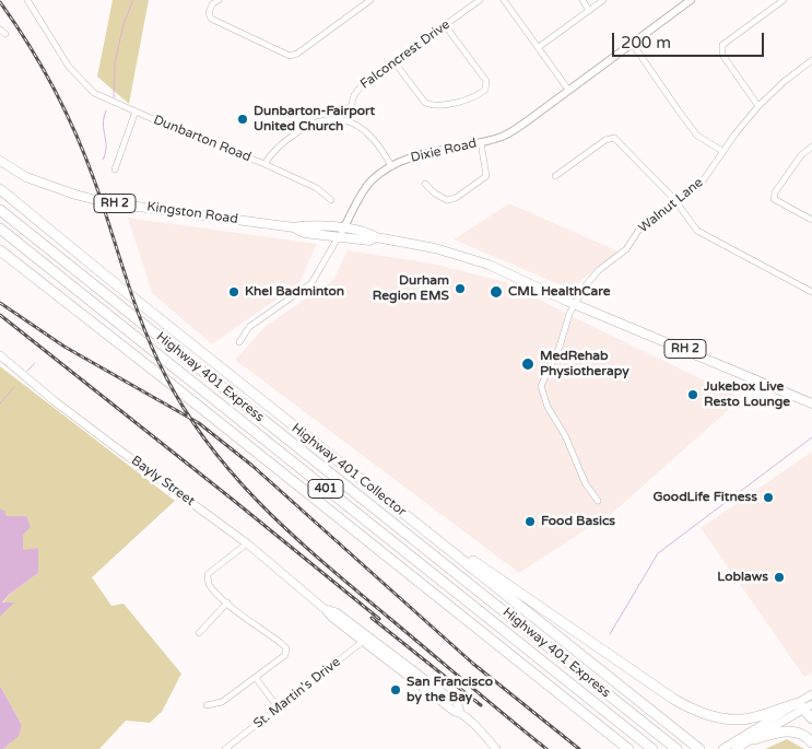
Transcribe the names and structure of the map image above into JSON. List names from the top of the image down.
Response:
{
  "streets": {
    "highway": ["Highway 401 Express", "Highway 401 Collector", "401"],
    "main road": ["RH 2", "Kingston Road", "Bayly Street"],
    "street": [
      "Falconcrest Drive",
      "Dunbarton Road",
      "Dixie Road",
      "Walnut Lane",
      "St. Martin's Drive"
    ]
  },
  "crossings": [
    ["Falconcrest Drive", "Dunbarton Road"],
    ["Dixie Road", "Kingston Road"],
    ["Walnut Lane", "Kingston Road"],
    ["Bayly Street", "St. Martin's Drive"]
  ],
  "places": [
    "Dunbarton-Fairport United Church",
    "Durham Region EMS",
    "Khel Badminton",
    "CML HealthCare",
    "MedRehab Physiotherapy",
    "Jukebox Live Resto Lounge",
    "GoodLife Fitness",
    "Food Basics",
    "Loblaws",
    "San Francisco by the Bay"
  ],
  "scale_bar": "200 m"
}
